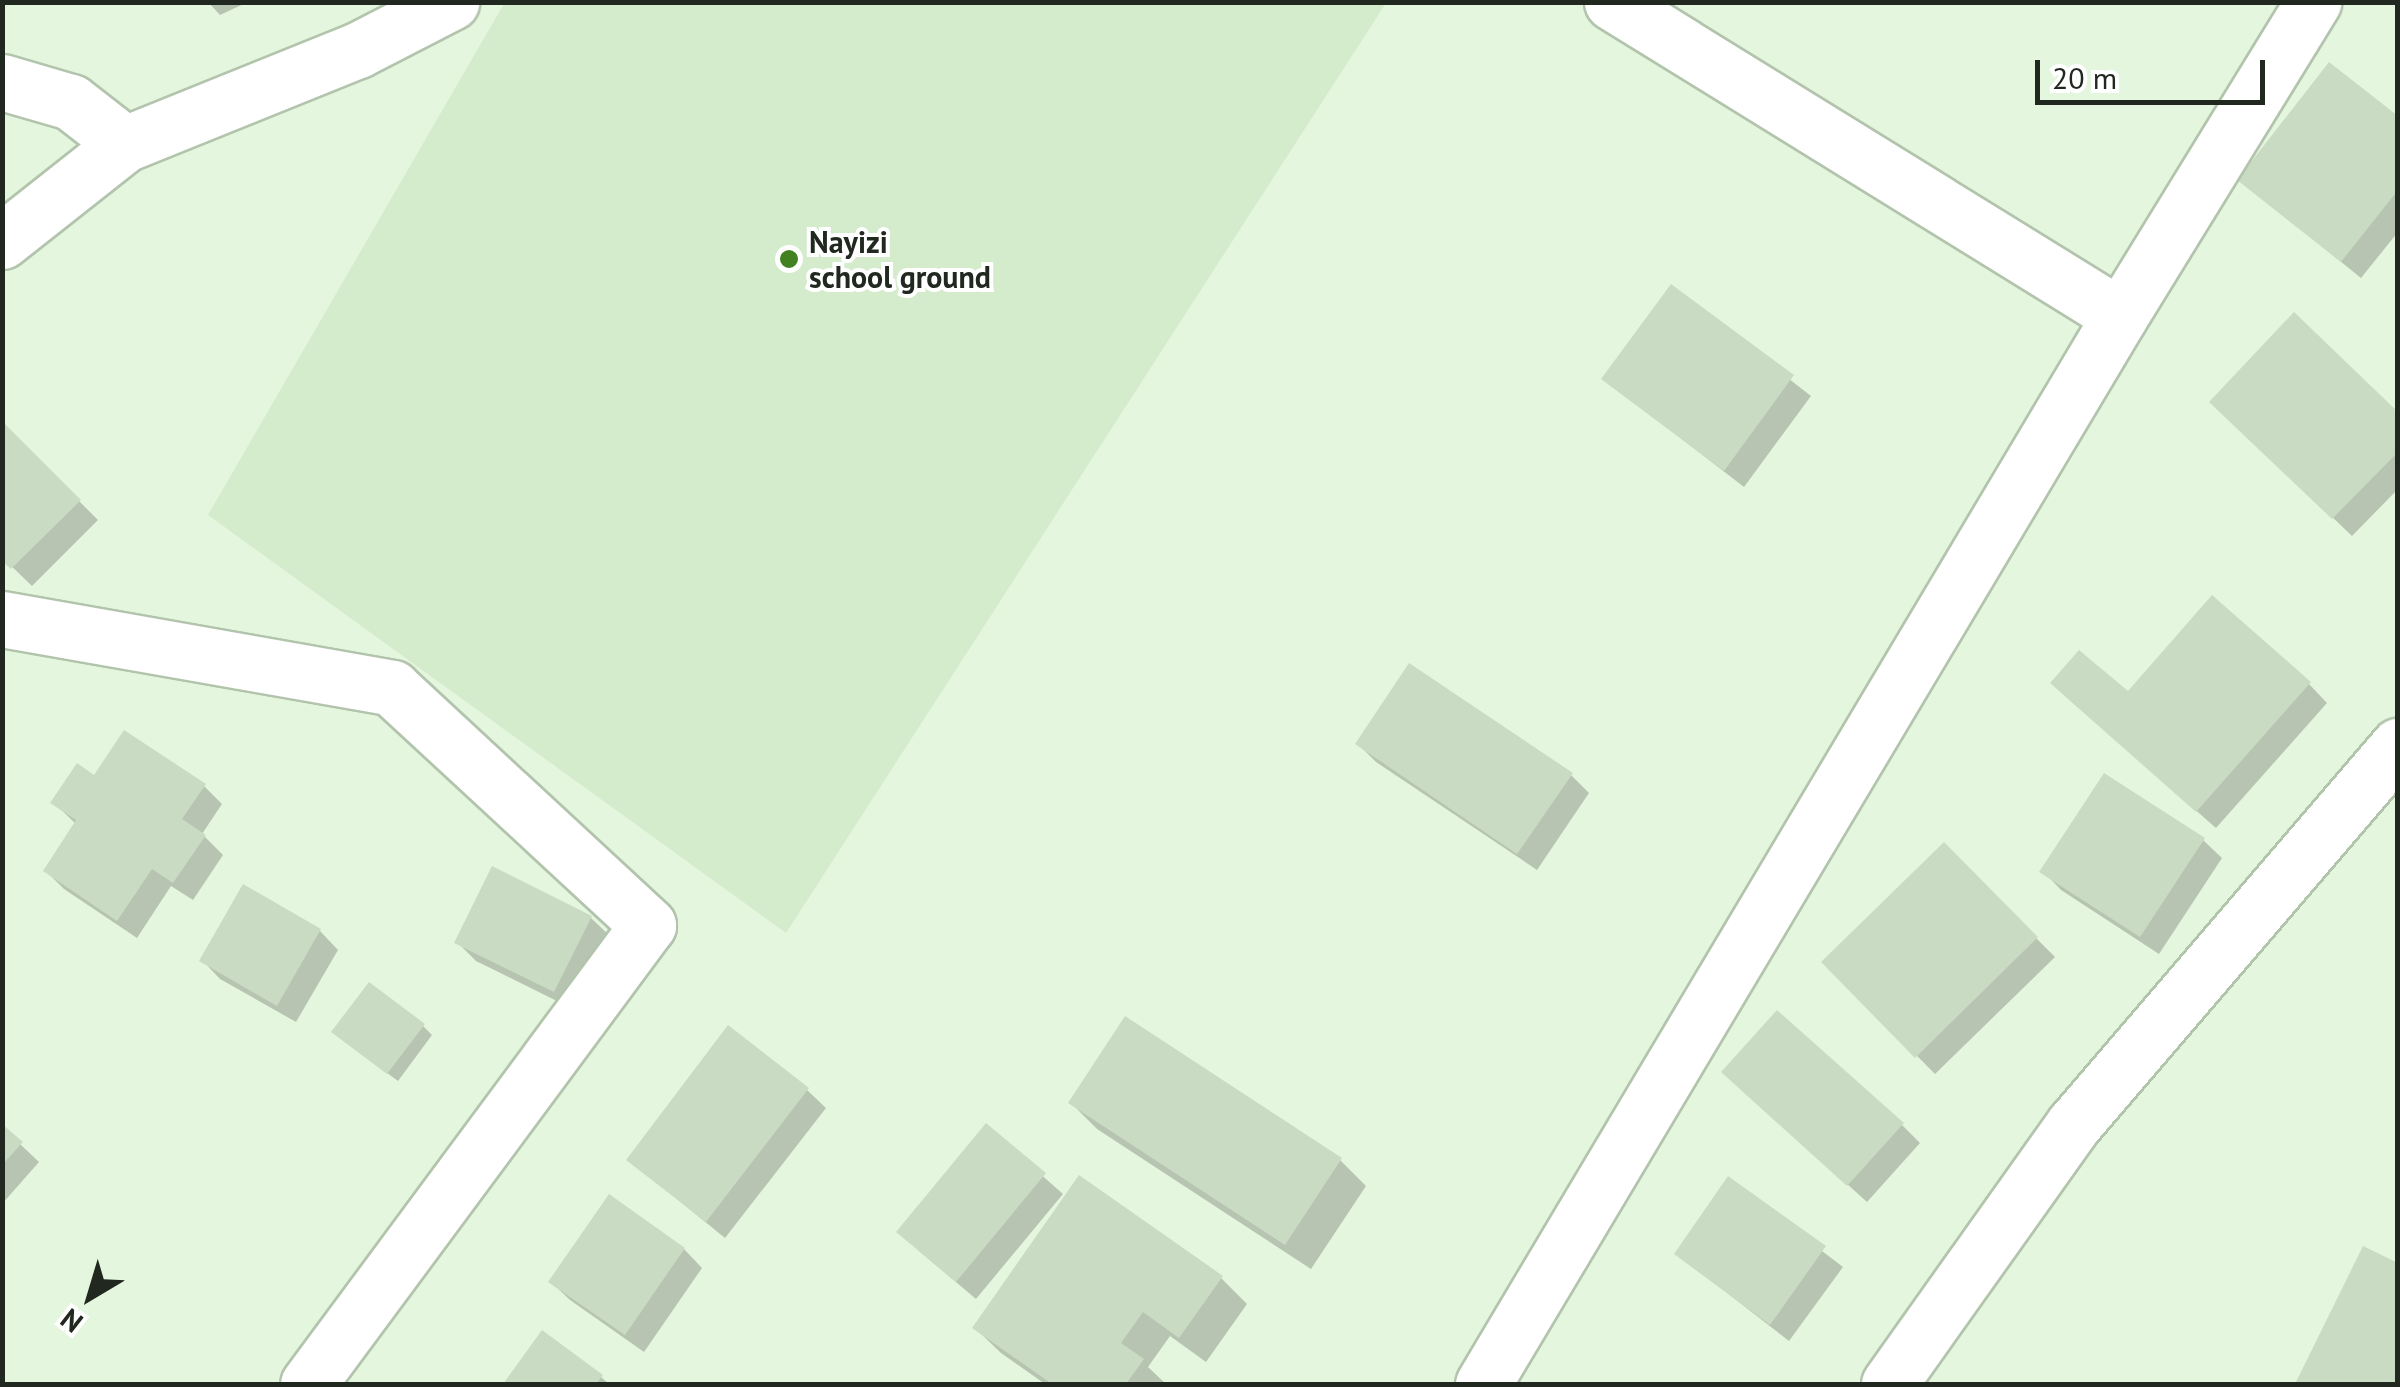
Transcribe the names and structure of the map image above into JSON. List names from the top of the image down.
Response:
{
  "places": ["Nayizi school ground"],
  "scale_bar": "20 m",
  "north": "bottom left"
}
